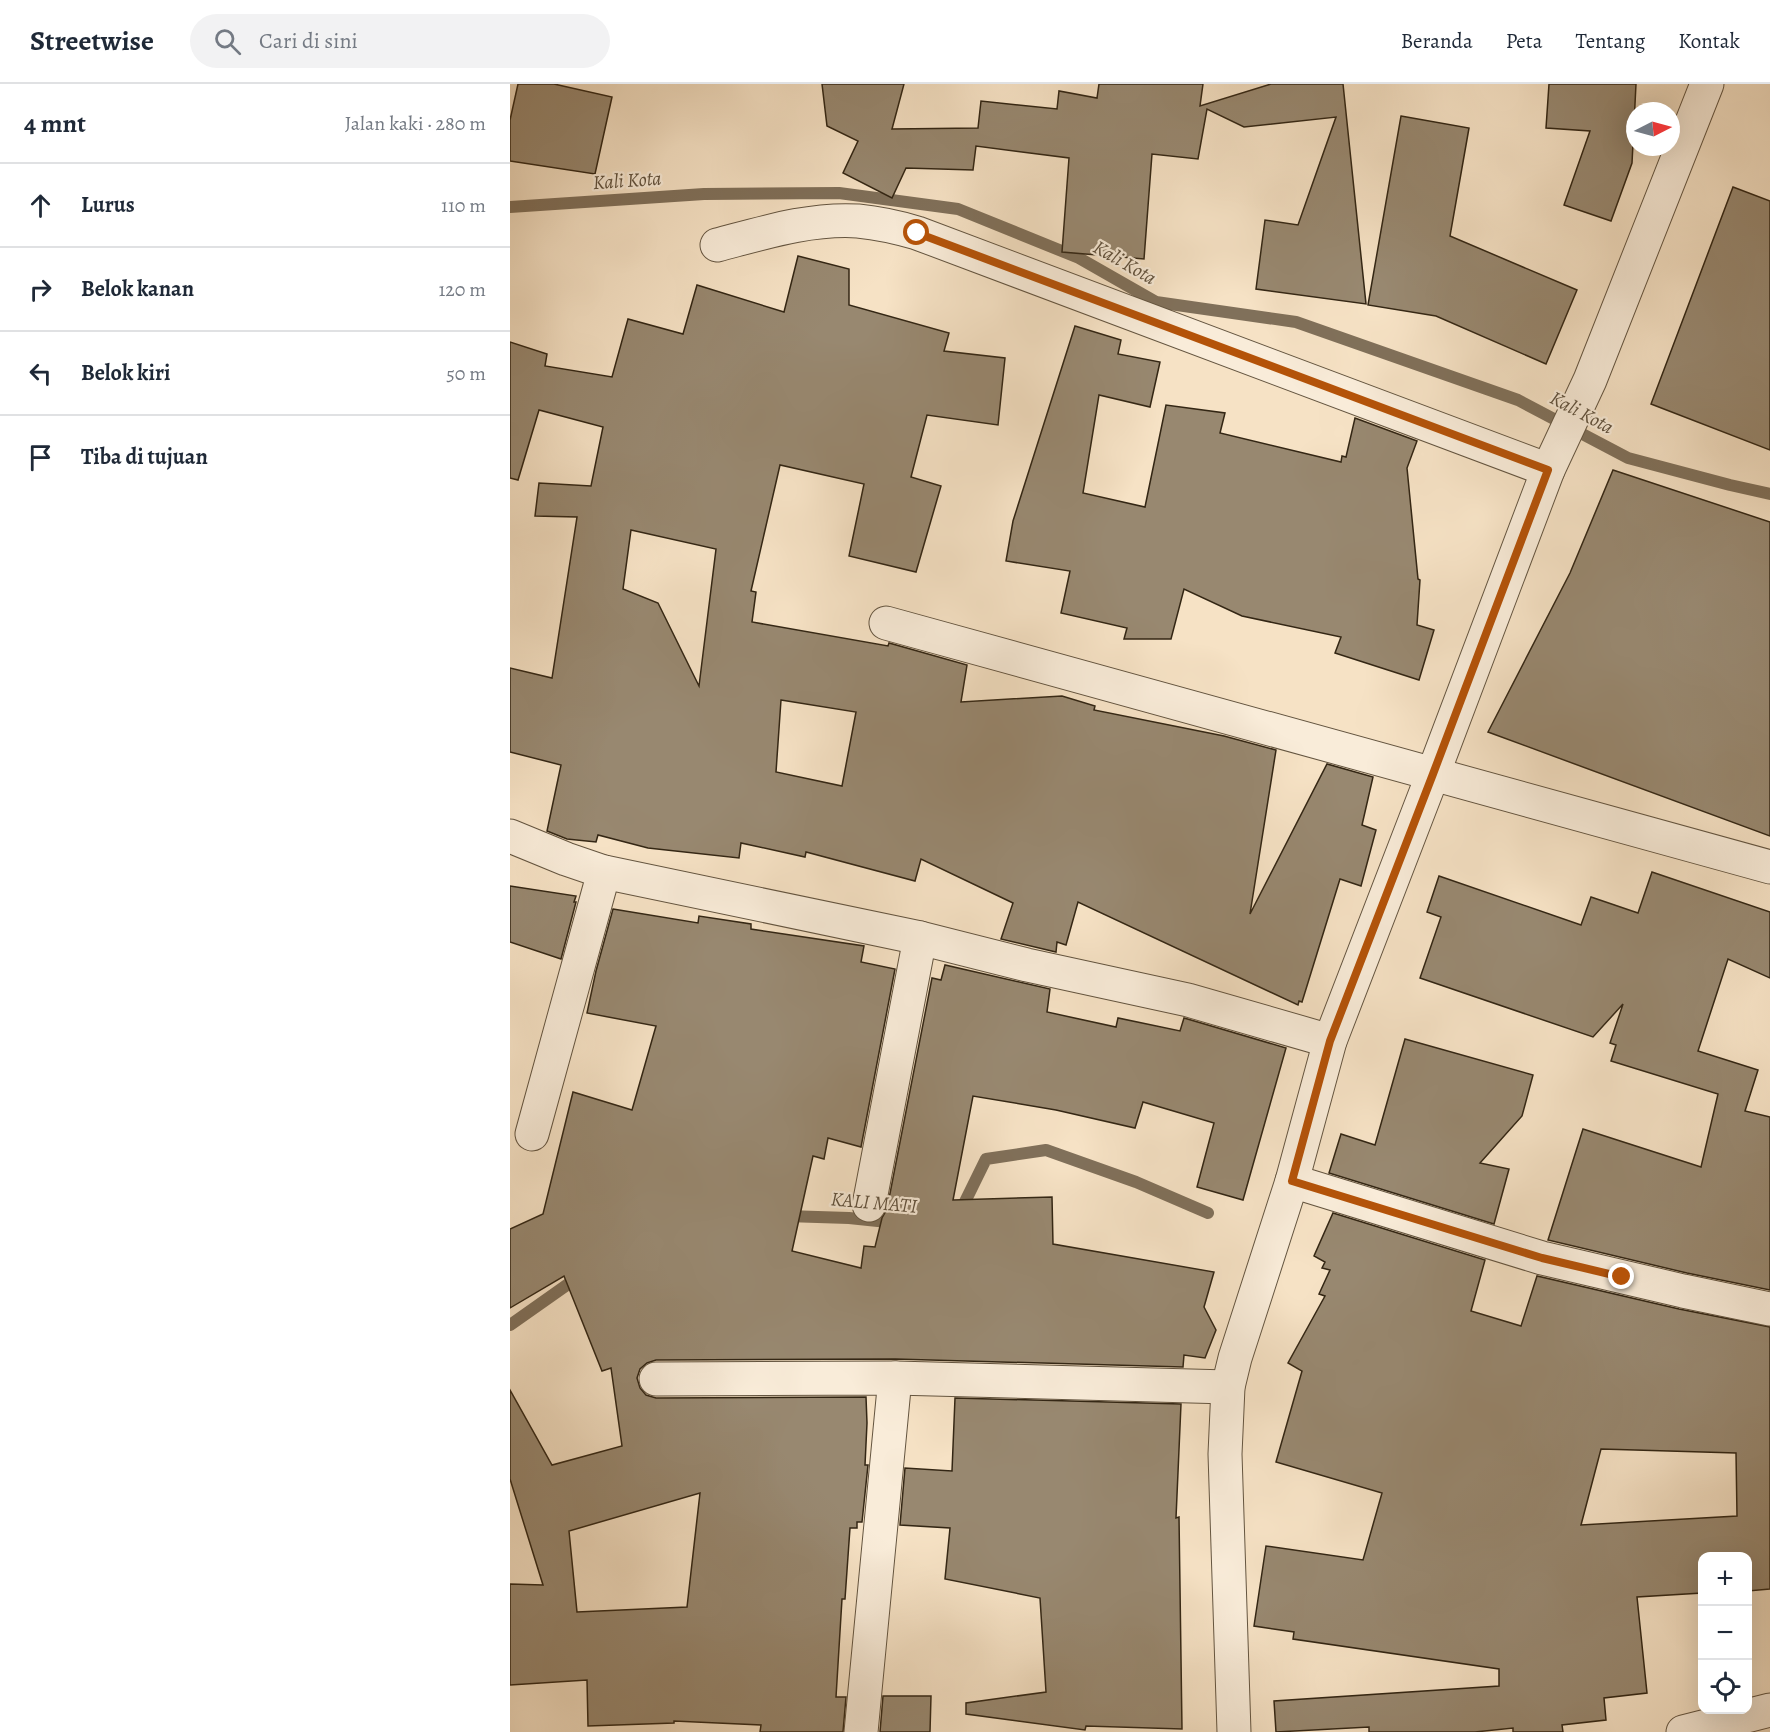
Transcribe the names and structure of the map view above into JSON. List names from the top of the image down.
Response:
{
  "water": ["Kali Kota", "KALI MATI"],
  "north": "right",
  "page": {
    "header": "Streetwise",
    "search": "Cari di sini",
    "nav": [
      "Beranda",
      "Peta",
      "Tentang",
      "Kontak"
    ],
    "heading": ["4 mnt", "Jalan kaki · 280 m"],
    "list": [
      ["Lurus", "110 m"],
      ["Belok kanan", "120 m"],
      ["Belok kiri", "50 m"],
      "Tiba di tujuan"
    ],
    "map_buttons": ["+", "−"]
  }
}
